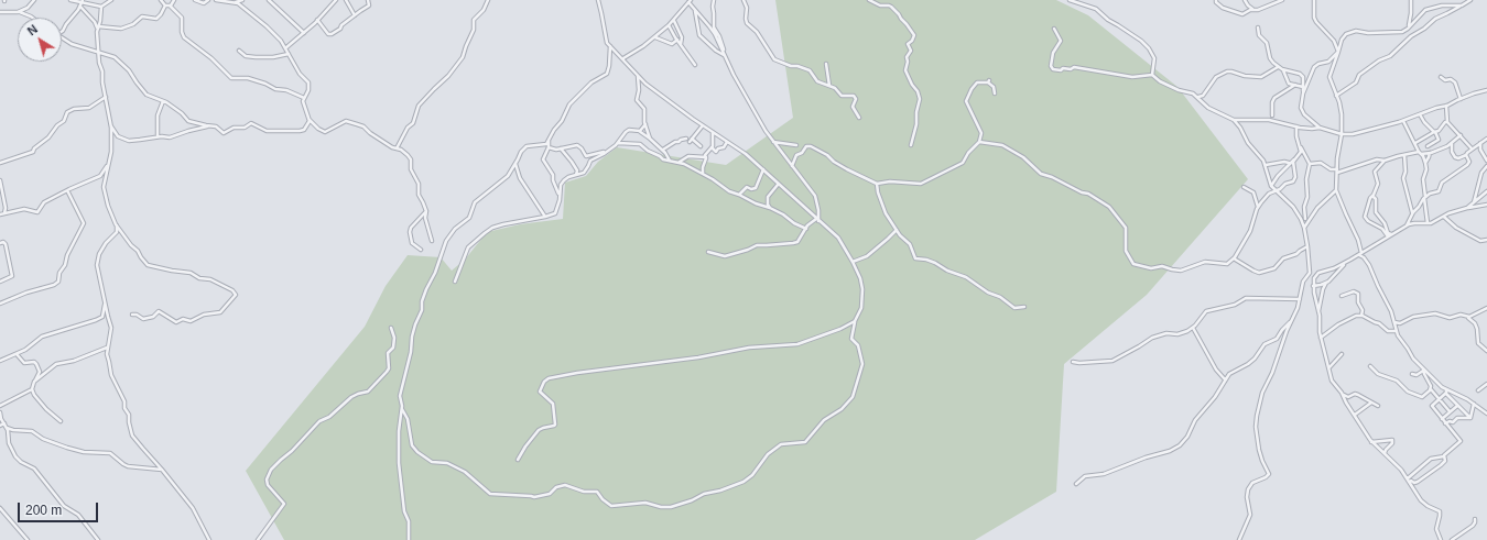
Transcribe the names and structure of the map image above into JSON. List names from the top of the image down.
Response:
{
  "scale_bar": "200 m",
  "north": "top left"
}
